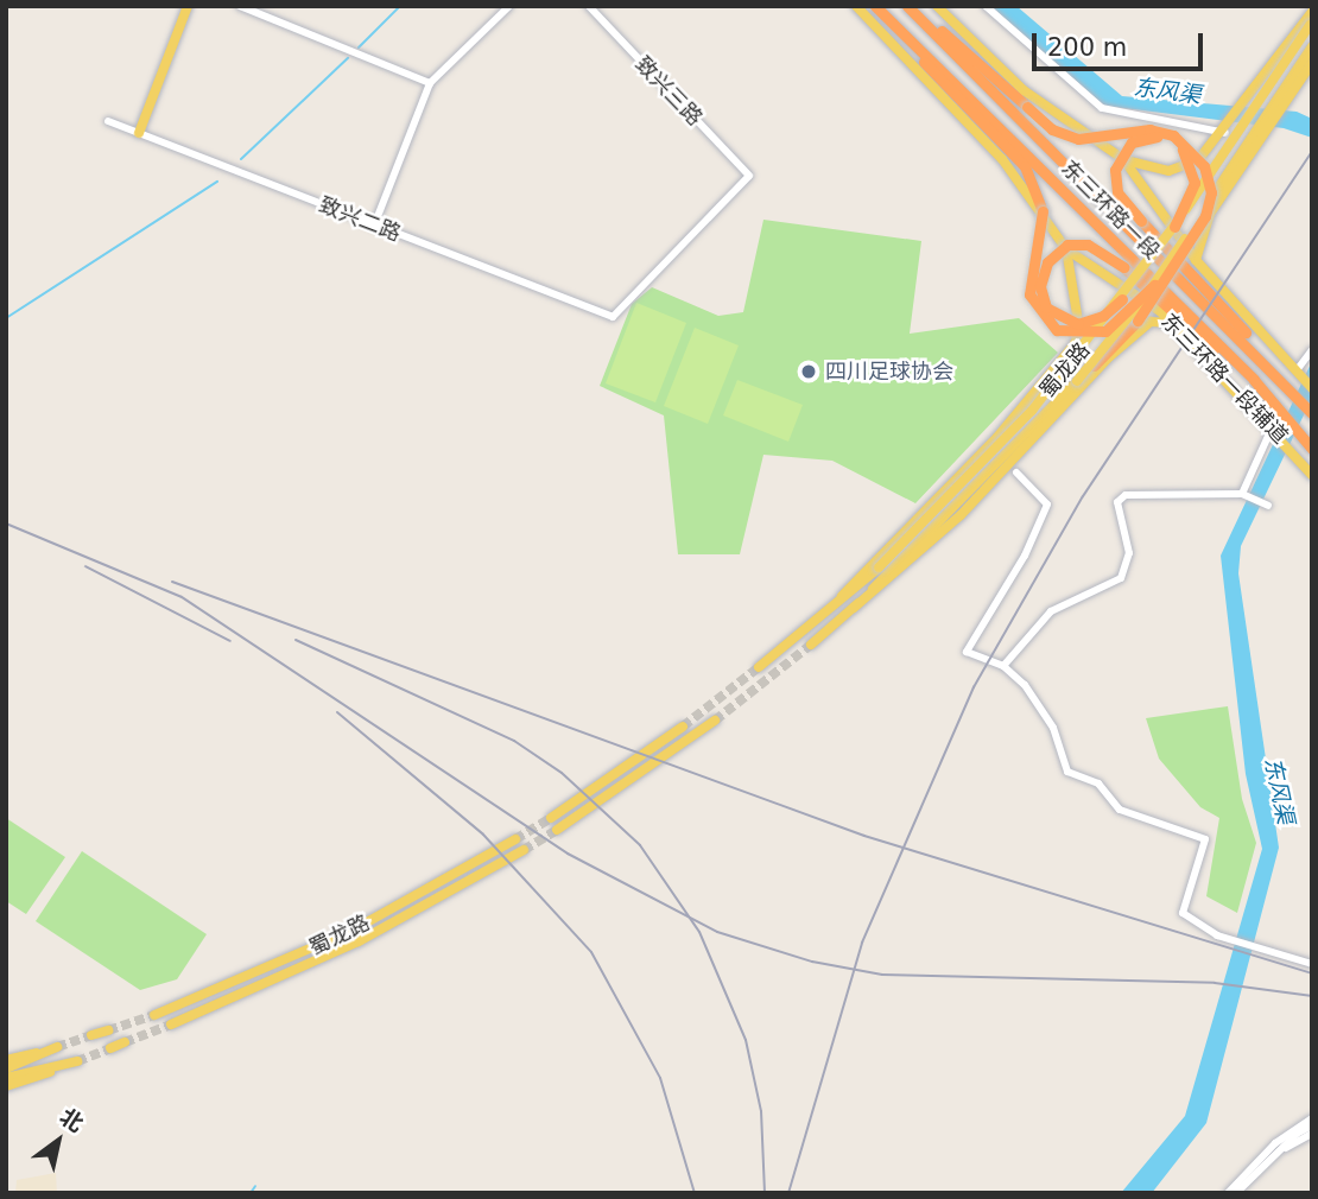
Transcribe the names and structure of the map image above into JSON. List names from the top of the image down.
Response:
{
  "streets": {
    "highway": ["东三环路一段"],
    "main road": ["蜀龙路", "东三环路一段辅道"],
    "street": ["致兴三路", "致兴二路"]
  },
  "crossings": [
    ["致兴三路", "致兴二路"]
  ],
  "water": ["东风渠"],
  "places": ["四川足球协会"],
  "scale_bar": "200 m",
  "north": "top right"
}
